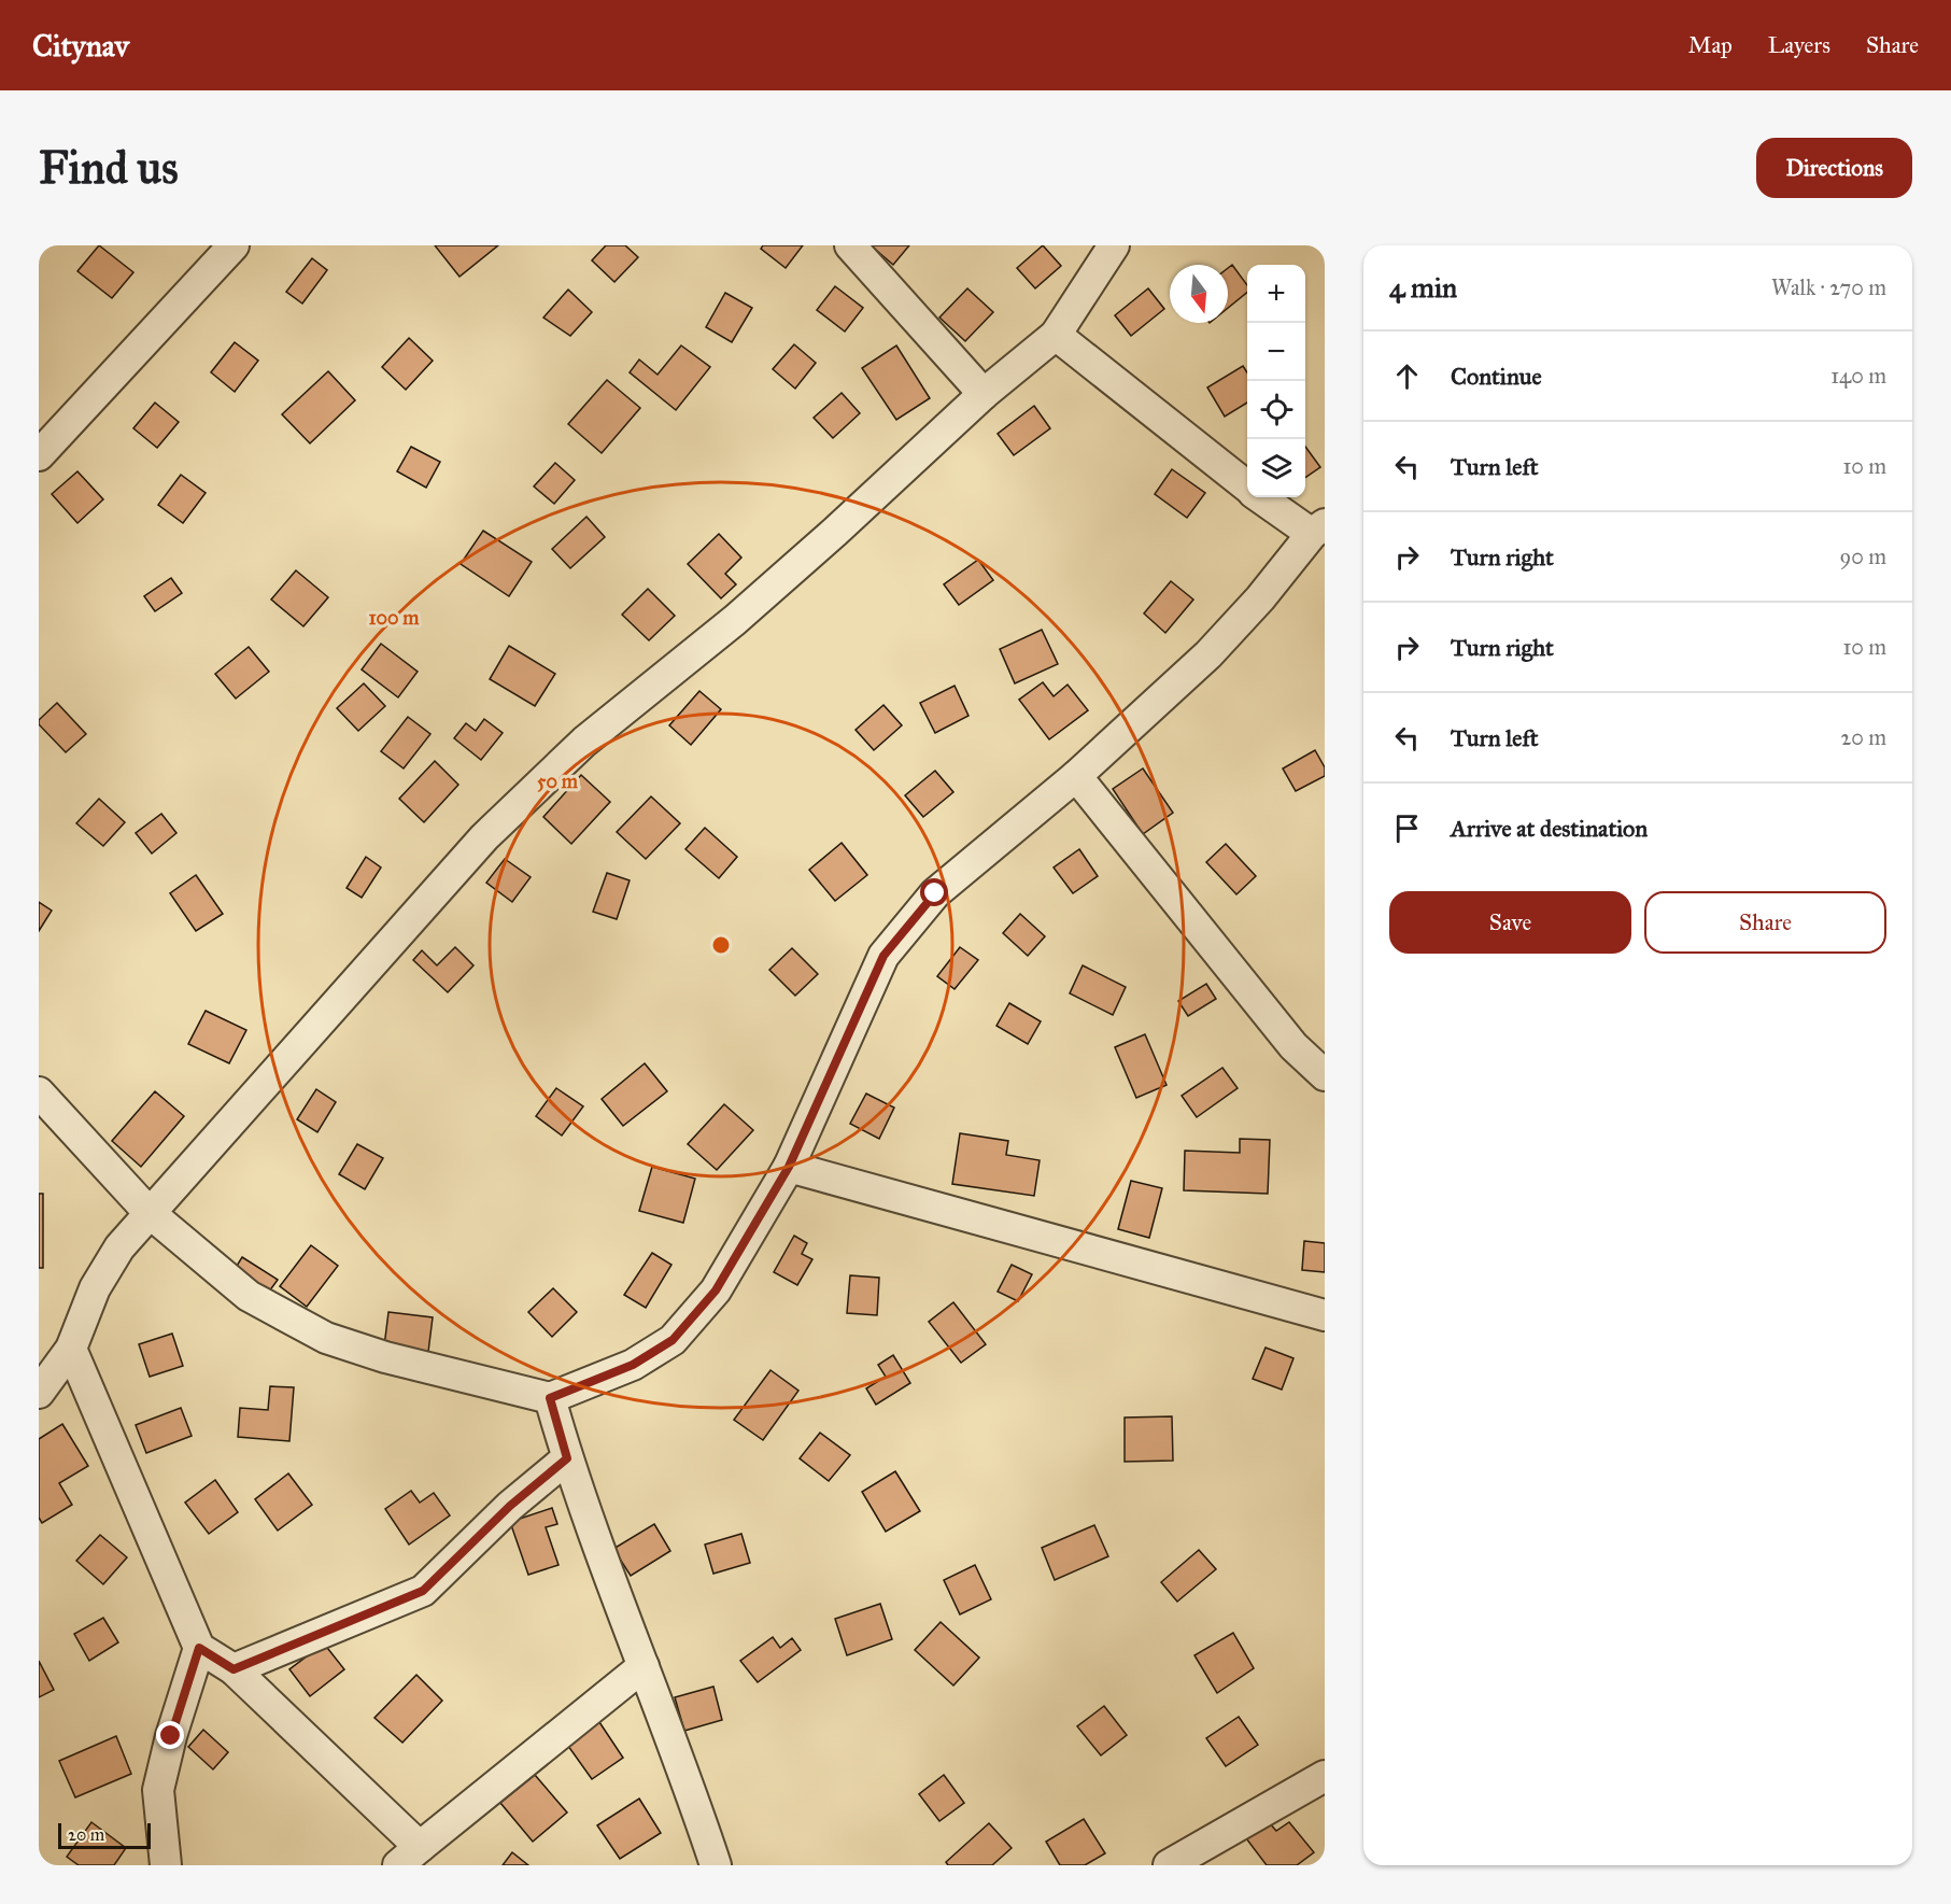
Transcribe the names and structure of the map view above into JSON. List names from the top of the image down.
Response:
{
  "scale_bar": "20 m",
  "north": "bottom",
  "page": {
    "header": "Citynav",
    "nav": ["Map", "Layers", "Share"],
    "buttons": [
      "Directions",
      ["Save", "Share"]
    ],
    "title": "Find us",
    "heading": ["4 min", "Walk · 270 m"],
    "map_buttons": ["+", "−"],
    "list": [
      ["Continue", "140 m"],
      ["Turn left", "10 m"],
      ["Turn right", "90 m"],
      ["Turn right", "10 m"],
      ["Turn left", "20 m"],
      "Arrive at destination"
    ],
    "scale": "20 m"
  },
  "rings": ["100 m", "50 m"]
}
